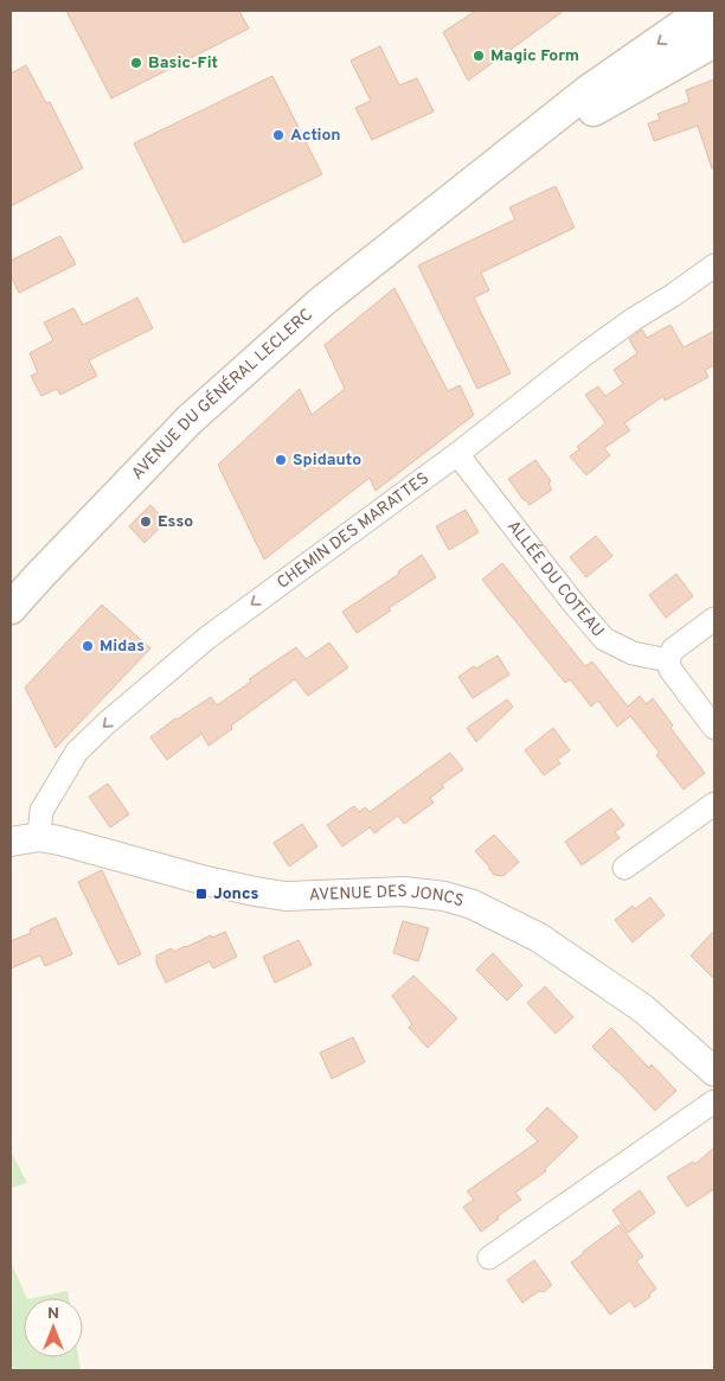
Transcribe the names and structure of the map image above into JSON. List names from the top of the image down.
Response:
{
  "streets": {
    "main road": ["AVENUE DU GÉNÉRAL LECLERC"],
    "street": ["CHEMIN DES MARATTES", "ALLÉE DU COTEAU", "AVENUE DES JONCS"]
  },
  "crossings": [
    ["CHEMIN DES MARATTES", "ALLÉE DU COTEAU"],
    ["CHEMIN DES MARATTES", "AVENUE DES JONCS"]
  ],
  "one_way": ["CHEMIN DES MARATTES"],
  "places": {
    "other": [
      "Magic Form",
      "Basic-Fit",
      "Action",
      "Spidauto",
      "Esso",
      "Midas"
    ],
    "transit": ["Joncs"]
  },
  "north": "top"
}
